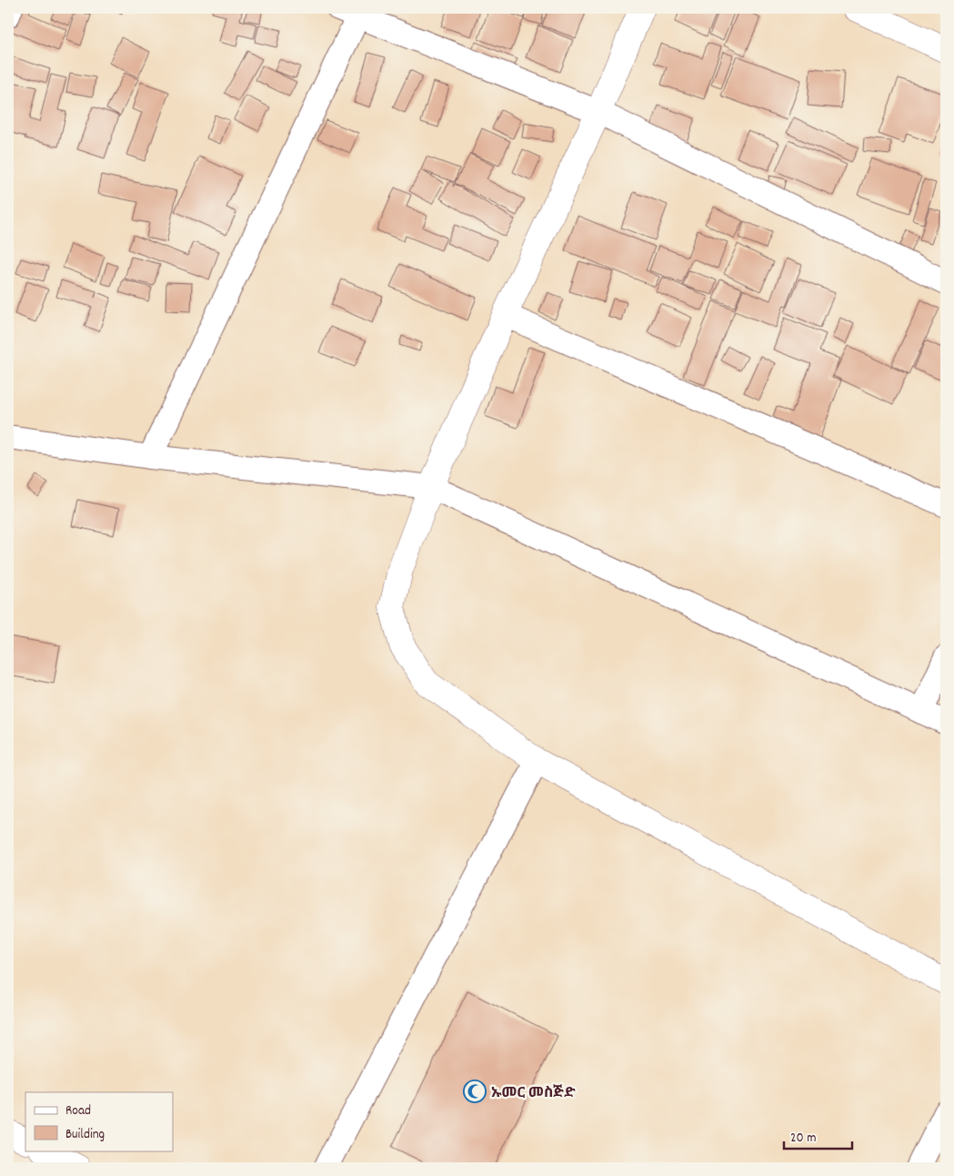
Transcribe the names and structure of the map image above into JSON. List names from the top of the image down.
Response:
{
  "places": {
    "mosque": ["ኡመር መስጅድ"]
  },
  "legend": ["Road", "Building"],
  "scale_bar": "20 m"
}
